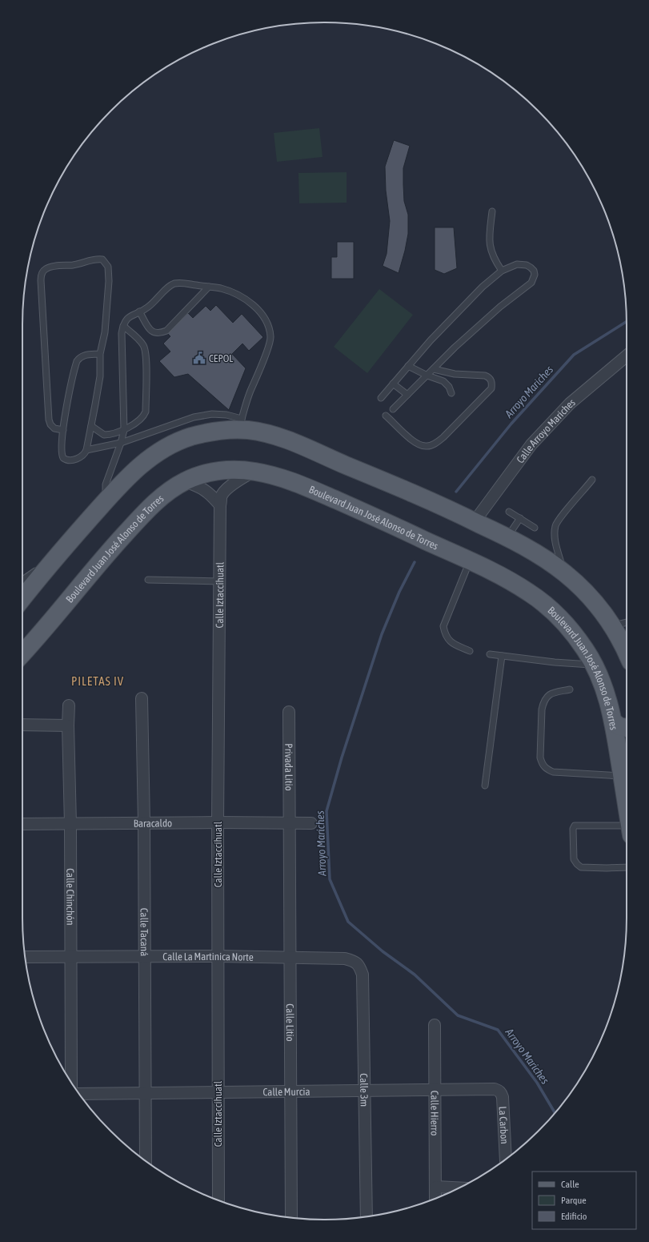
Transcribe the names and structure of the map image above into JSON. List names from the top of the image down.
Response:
{
  "streets": {
    "main road": ["Boulevard Juan José Alonso de Torres"],
    "street": [
      "Calle Arroyo Mariches",
      "Calle Iztaccíhuatl",
      "Privada Litio",
      "Baracaldo",
      "Calle Chinchón",
      "Calle Tacaná",
      "Calle La Martinica Norte",
      "Calle Litio",
      "Calle 3m",
      "Calle Murcia",
      "Calle Hierro",
      "La Carbon"
    ]
  },
  "crossings": [
    ["Boulevard Juan José Alonso de Torres", "Calle Iztaccíhuatl"],
    ["Calle Iztaccíhuatl", "Baracaldo"],
    ["Calle Iztaccíhuatl", "Calle La Martinica Norte"],
    ["Calle Iztaccíhuatl", "Calle Murcia"],
    ["Privada Litio", "Baracaldo"],
    ["Privada Litio", "Calle Litio"],
    ["Baracaldo", "Calle Chinchón"],
    ["Baracaldo", "Calle Tacaná"],
    ["Baracaldo", "Calle Litio"],
    ["Calle Chinchón", "Calle La Martinica Norte"],
    ["Calle Tacaná", "Calle La Martinica Norte"],
    ["Calle Tacaná", "Calle Murcia"],
    ["Calle La Martinica Norte", "Calle Litio"],
    ["Calle La Martinica Norte", "Calle 3m"],
    ["Calle Litio", "Calle Murcia"],
    ["Calle 3m", "Calle Murcia"],
    ["Calle Murcia", "Calle Hierro"],
    ["Calle Murcia", "La Carbon"]
  ],
  "districts": ["PILETAS IV"],
  "water": ["Arroyo Mariches"],
  "places": {
    "public building": ["CEPOL"]
  },
  "legend": ["Calle", "Parque", "Edificio"]
}
